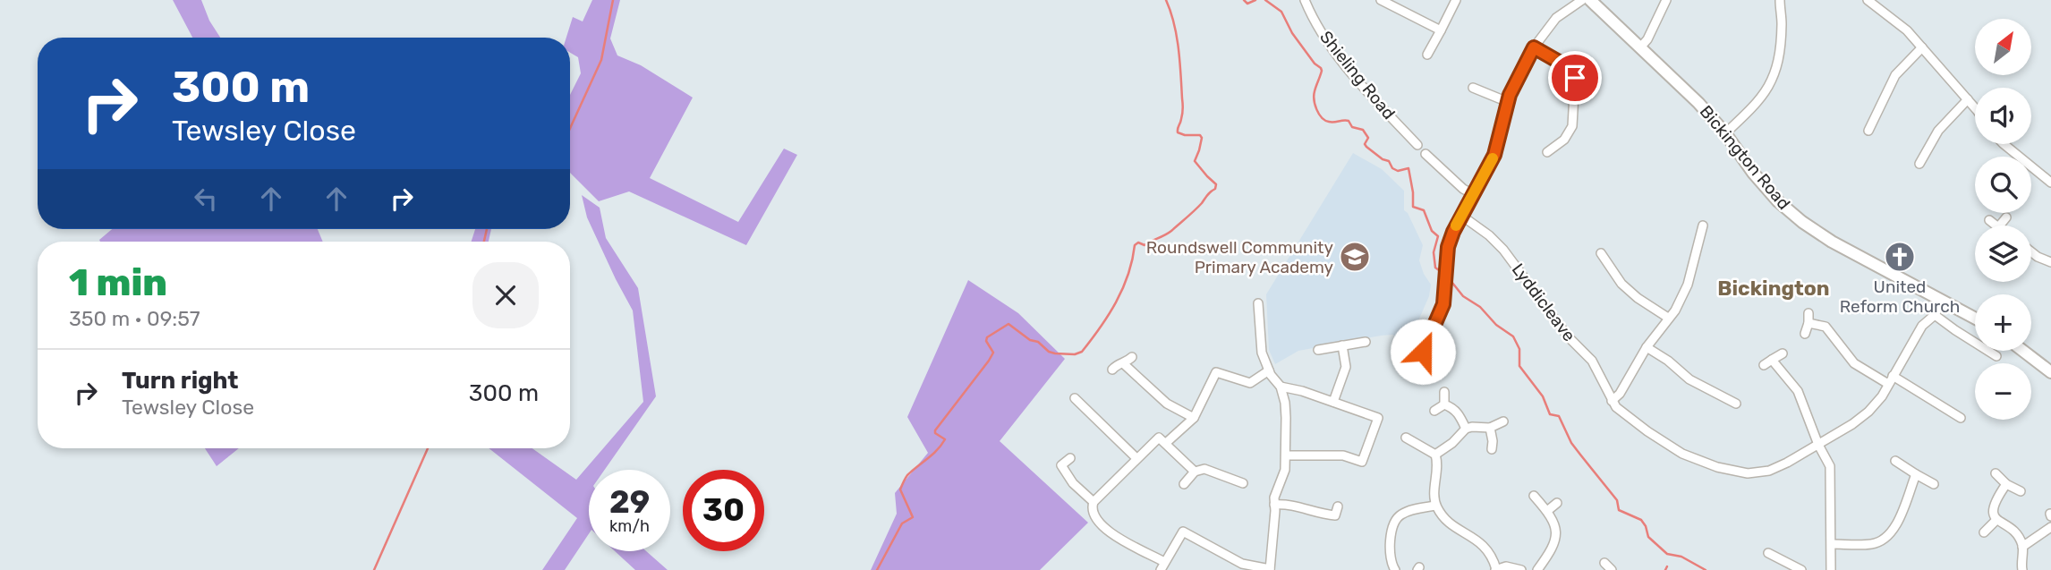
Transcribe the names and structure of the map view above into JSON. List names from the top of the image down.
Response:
{
  "streets": {
    "main road": ["Bickington Road"],
    "street": ["Shieling Road", "Lyddicleave"]
  },
  "crossings": [
    ["Bickington Road", "Lyddicleave"]
  ],
  "districts": ["Bickington"],
  "places": {
    "school or university": ["Roundswell Community Primary Academy"],
    "church": ["United Reform Church"]
  },
  "north": "top right",
  "page": {
    "map_buttons": ["+", "−"],
    "turn": ["300 m", "Tewsley Close"],
    "heading": ["1 min", "350 m · 09:57"],
    "list": [
      {
        "name": "Turn right",
        "note": "Tewsley Close",
        "value": "300 m"
      }
    ],
    "speed": "29 km/h",
    "limit": "30"
  }
}
